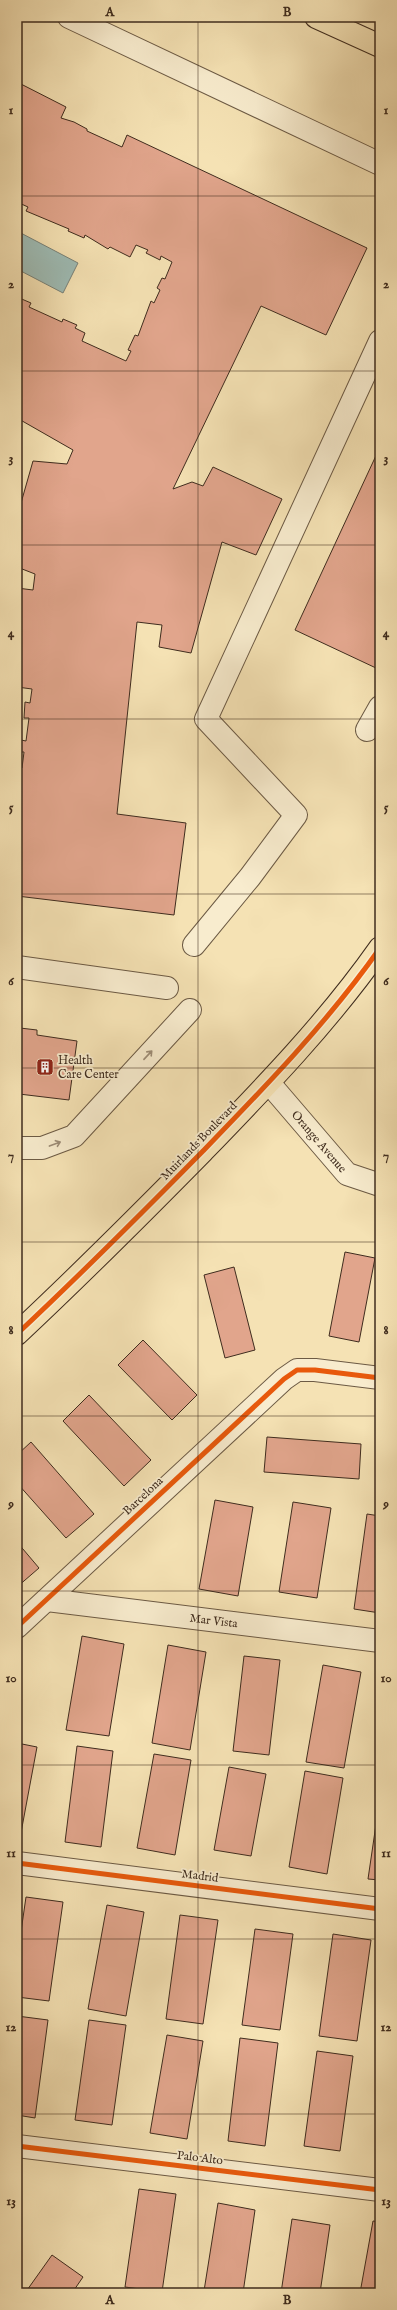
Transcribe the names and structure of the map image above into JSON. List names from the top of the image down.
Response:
{
  "streets": {
    "main road": ["Muirlands Boulevard"],
    "street": [
      "Orange Avenue",
      "Barcelona",
      "Mar Vista",
      "Madrid",
      "Palo Alto"
    ]
  },
  "crossings": [
    ["Muirlands Boulevard", "Orange Avenue"],
    ["Barcelona", "Mar Vista"]
  ],
  "places": {
    "building": ["Health Care Center"]
  },
  "grid": {
    "columns": ["A", "B"],
    "rows": [
      "1",
      "2",
      "3",
      "4",
      "5",
      "6",
      "7",
      "8",
      "9",
      "10",
      "11",
      "12",
      "13"
    ]
  }
}
